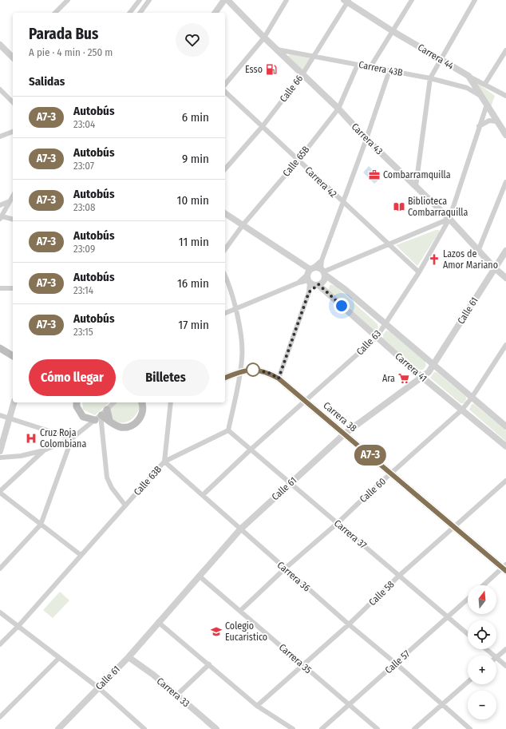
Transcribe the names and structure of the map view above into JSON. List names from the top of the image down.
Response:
{
  "streets": {
    "main road": ["Carrera 38"],
    "street": [
      "Carrera 44",
      "Carrera 43B",
      "Calle 66",
      "Carrera 43",
      "Calle 65B",
      "Carrera 42",
      "Calle 61",
      "Calle 63",
      "Carrera 41",
      "Calle 63B",
      "Calle 60",
      "Carrera 37",
      "Carrera 36",
      "Calle 58",
      "Carrera 35",
      "Calle 57",
      "Carrera 33"
    ]
  },
  "crossings": [
    ["Carrera 44", "Carrera 43B"],
    ["Carrera 44", "Calle 66"],
    ["Carrera 44", "Calle 63"],
    ["Carrera 43B", "Calle 66"],
    ["Carrera 43B", "Carrera 43"],
    ["Carrera 43B", "Calle 65B"],
    ["Calle 66", "Carrera 43"],
    ["Calle 66", "Carrera 42"],
    ["Carrera 43", "Calle 65B"],
    ["Carrera 43", "Calle 61"],
    ["Carrera 43", "Calle 63"],
    ["Calle 65B", "Carrera 42"],
    ["Carrera 42", "Calle 63"],
    ["Calle 61", "Carrera 41"],
    ["Calle 61", "Carrera 38"],
    ["Calle 61", "Carrera 37"],
    ["Calle 61", "Carrera 36"],
    ["Calle 61", "Carrera 35"],
    ["Calle 61", "Carrera 33"],
    ["Calle 63", "Carrera 41"],
    ["Calle 63", "Carrera 38"],
    ["Calle 63", "Carrera 37"],
    ["Calle 63", "Carrera 36"],
    ["Carrera 41", "Calle 60"],
    ["Carrera 38", "Calle 60"],
    ["Carrera 38", "Calle 58"],
    ["Calle 63B", "Carrera 37"],
    ["Calle 63B", "Carrera 36"],
    ["Calle 60", "Carrera 37"],
    ["Calle 60", "Carrera 36"],
    ["Calle 60", "Carrera 35"],
    ["Carrera 37", "Calle 58"],
    ["Carrera 37", "Calle 57"],
    ["Carrera 36", "Calle 58"],
    ["Carrera 36", "Calle 57"],
    ["Calle 58", "Carrera 35"],
    ["Carrera 35", "Calle 57"]
  ],
  "places": {
    "fuel station": ["Esso"],
    "office": ["Combarramquilla"],
    "library": ["Biblioteca Combarraquilla"],
    "church": ["Lazos de Amor Mariano"],
    "supermarket": ["Ara"],
    "hospital": ["Cruz Roja Colombiana"],
    "school or university": ["Colegio Eucaristico"]
  },
  "lines": ["bus line A7-3"],
  "north": "top",
  "page": {
    "on_map": "A7-3",
    "heading": [
      ["Parada Bus", "A pie · 4 min · 250 m"],
      "Salidas"
    ],
    "list": [
      {
        "mark": "A7-3",
        "name": "Autobús",
        "note": "23:04",
        "value": "6 min"
      },
      {
        "mark": "A7-3",
        "name": "Autobús",
        "note": "23:07",
        "value": "9 min"
      },
      {
        "mark": "A7-3",
        "name": "Autobús",
        "note": "23:08",
        "value": "10 min"
      },
      {
        "mark": "A7-3",
        "name": "Autobús",
        "note": "23:09",
        "value": "11 min"
      },
      {
        "mark": "A7-3",
        "name": "Autobús",
        "note": "23:14",
        "value": "16 min"
      },
      {
        "mark": "A7-3",
        "name": "Autobús",
        "note": "23:15",
        "value": "17 min"
      }
    ],
    "buttons": ["Cómo llegar", "Billetes"],
    "map_buttons": ["+", "−"]
  }
}
